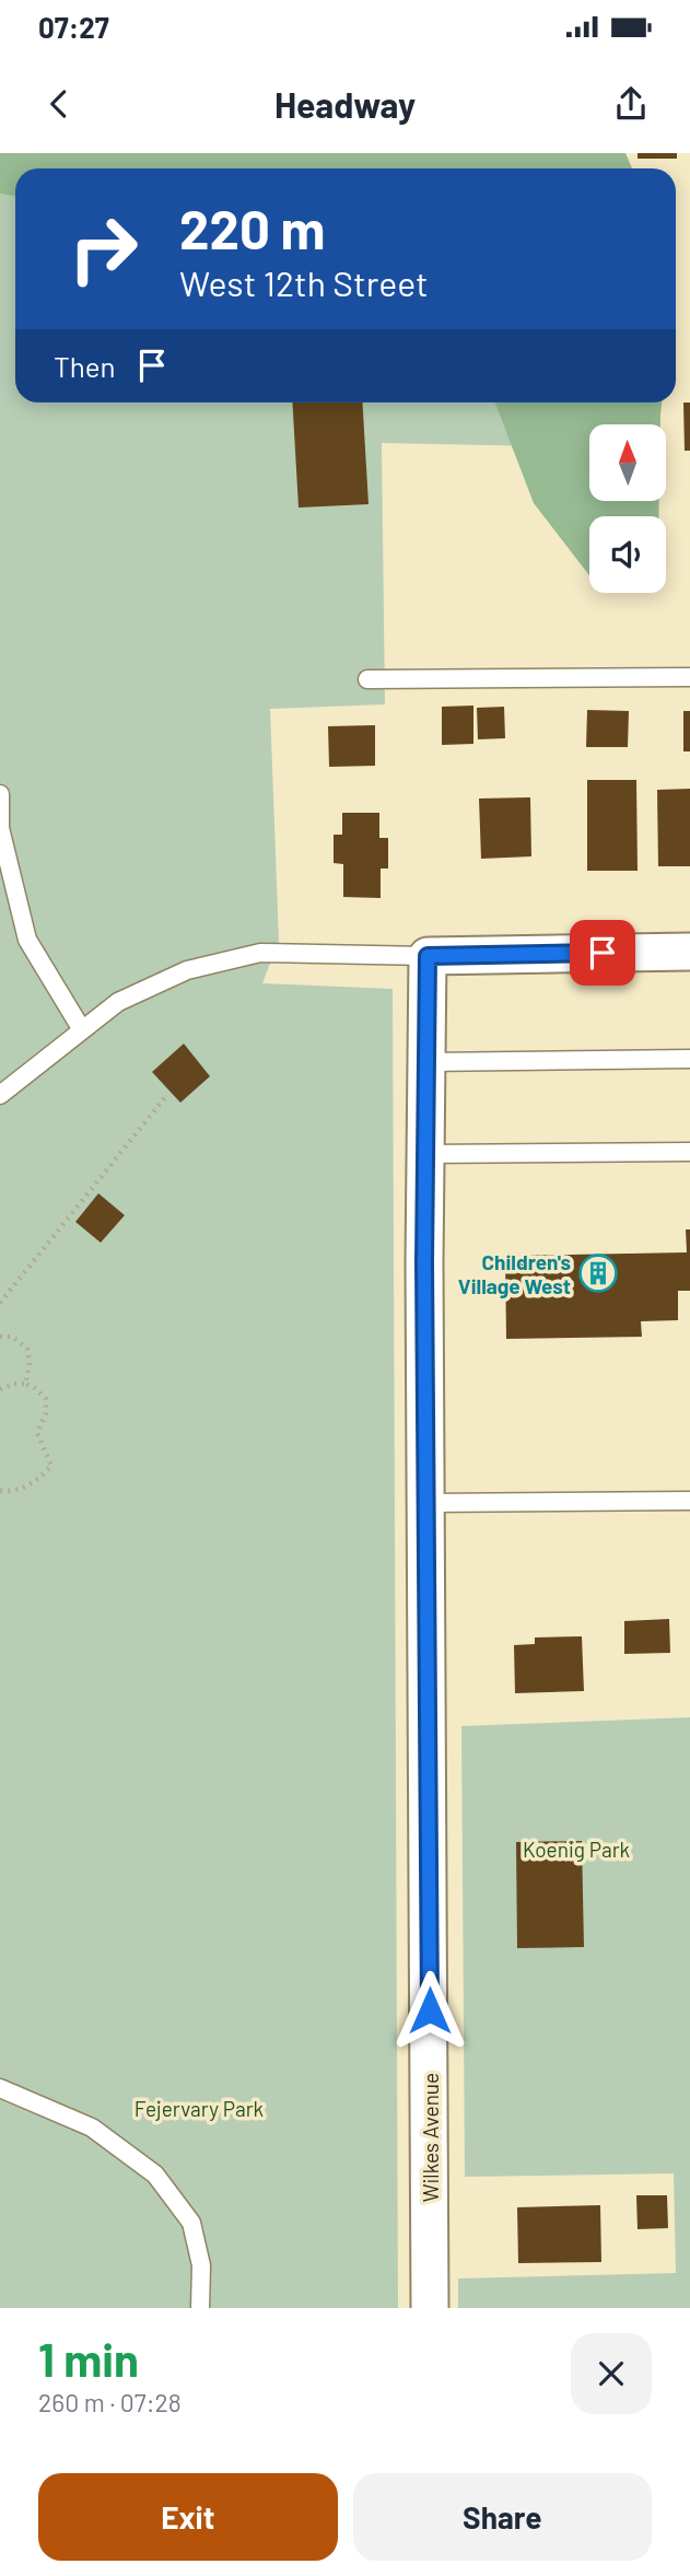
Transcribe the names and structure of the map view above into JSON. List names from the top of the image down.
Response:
{
  "streets": {
    "street": ["Wilkes Avenue"]
  },
  "parks": ["Koenig Park", "Fejervary Park"],
  "places": {
    "building": ["Children's Village West"]
  },
  "north": "top",
  "page": {
    "status": "07:27",
    "header": "Headway",
    "turn": ["220 m", "West 12th Street"],
    "then": "Then",
    "heading": ["1 min", "260 m · 07:28"],
    "buttons": ["Exit", "Share"]
  }
}
